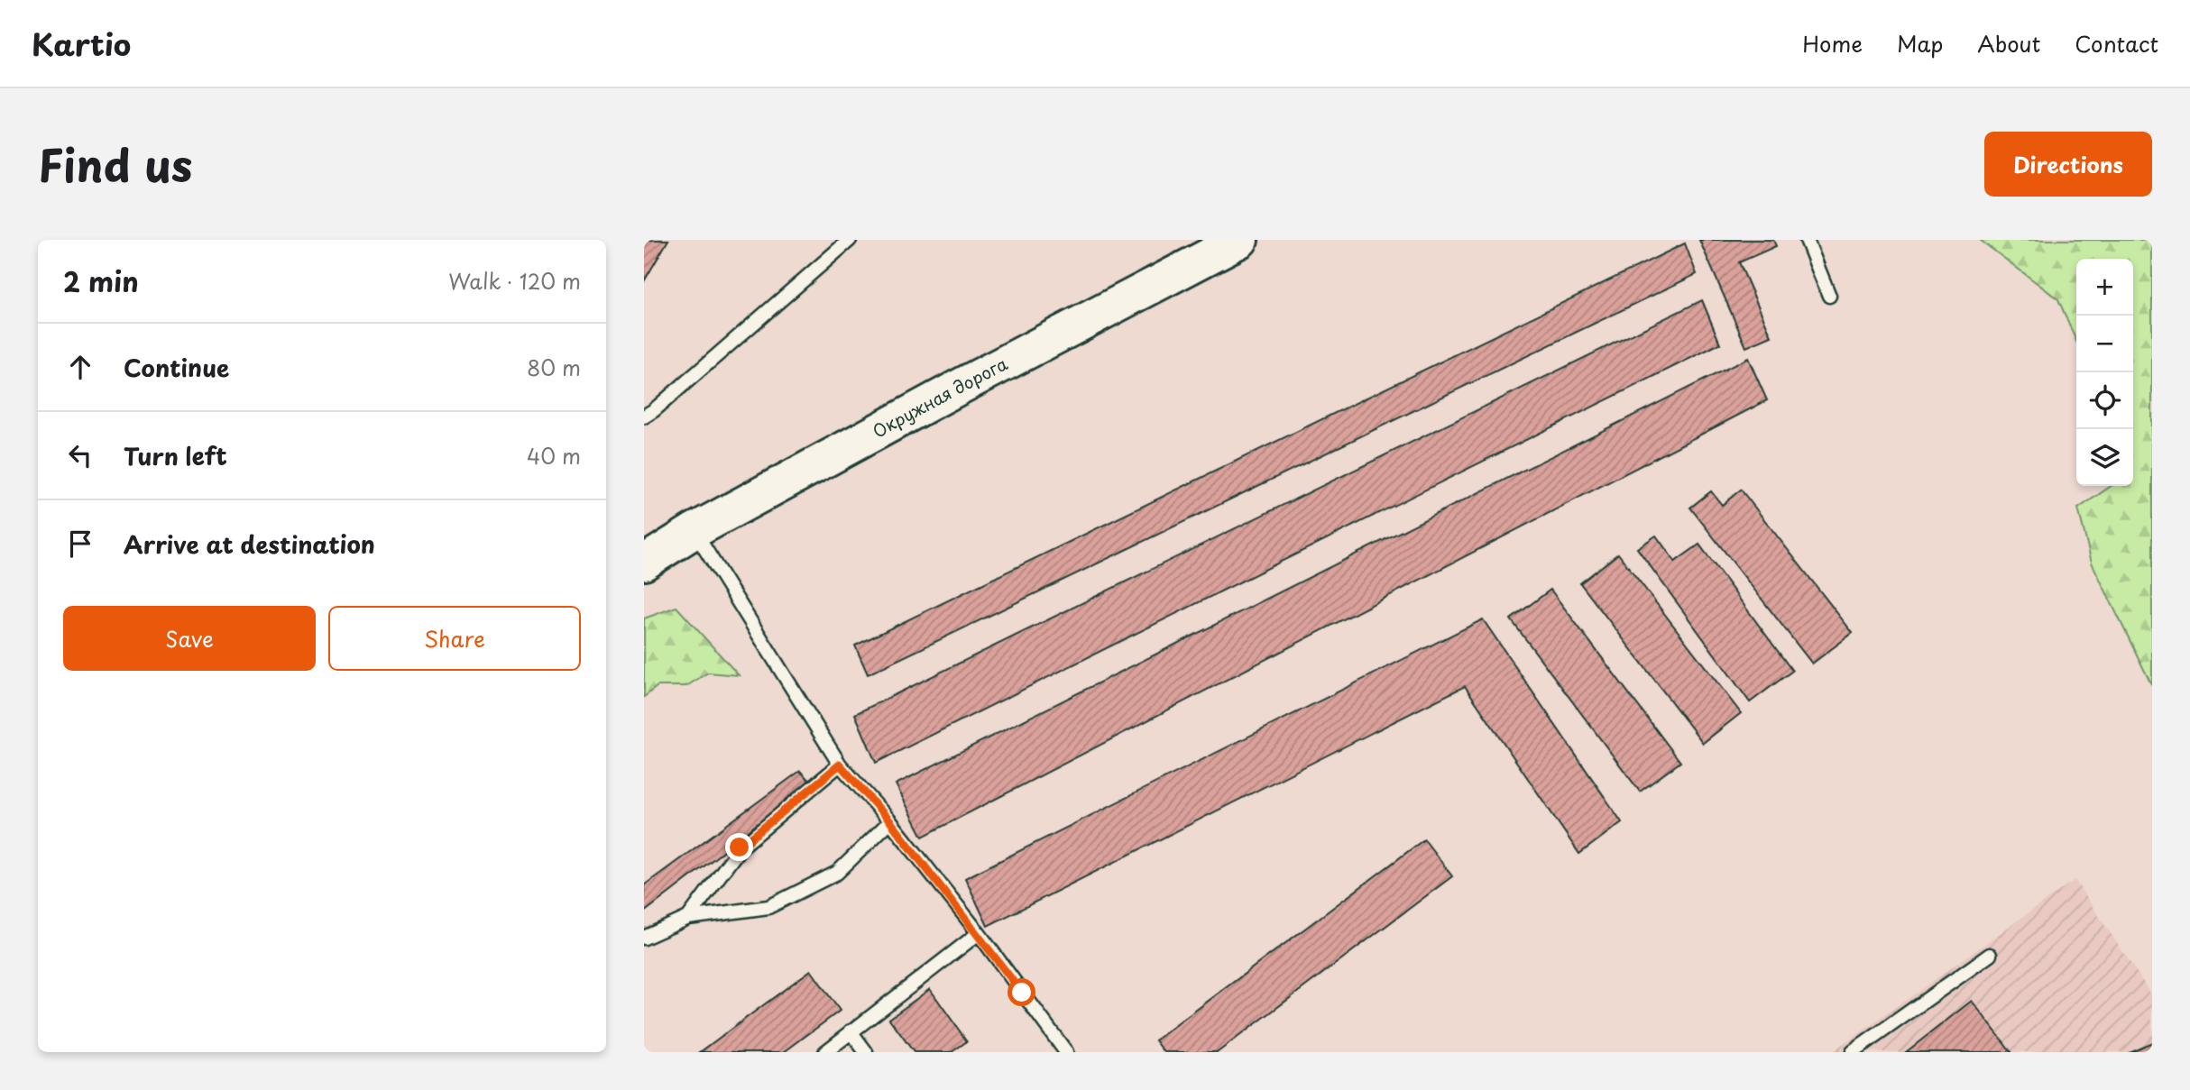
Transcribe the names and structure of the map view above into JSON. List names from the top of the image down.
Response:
{
  "streets": {
    "highway": ["Окружная дорога"]
  },
  "page": {
    "header": "Kartio",
    "nav": [
      "Home",
      "Map",
      "About",
      "Contact"
    ],
    "title": "Find us",
    "buttons": [
      "Directions",
      ["Save", "Share"]
    ],
    "heading": ["2 min", "Walk · 120 m"],
    "map_buttons": ["+", "−"],
    "list": [
      ["Continue", "80 m"],
      ["Turn left", "40 m"],
      "Arrive at destination"
    ]
  }
}
